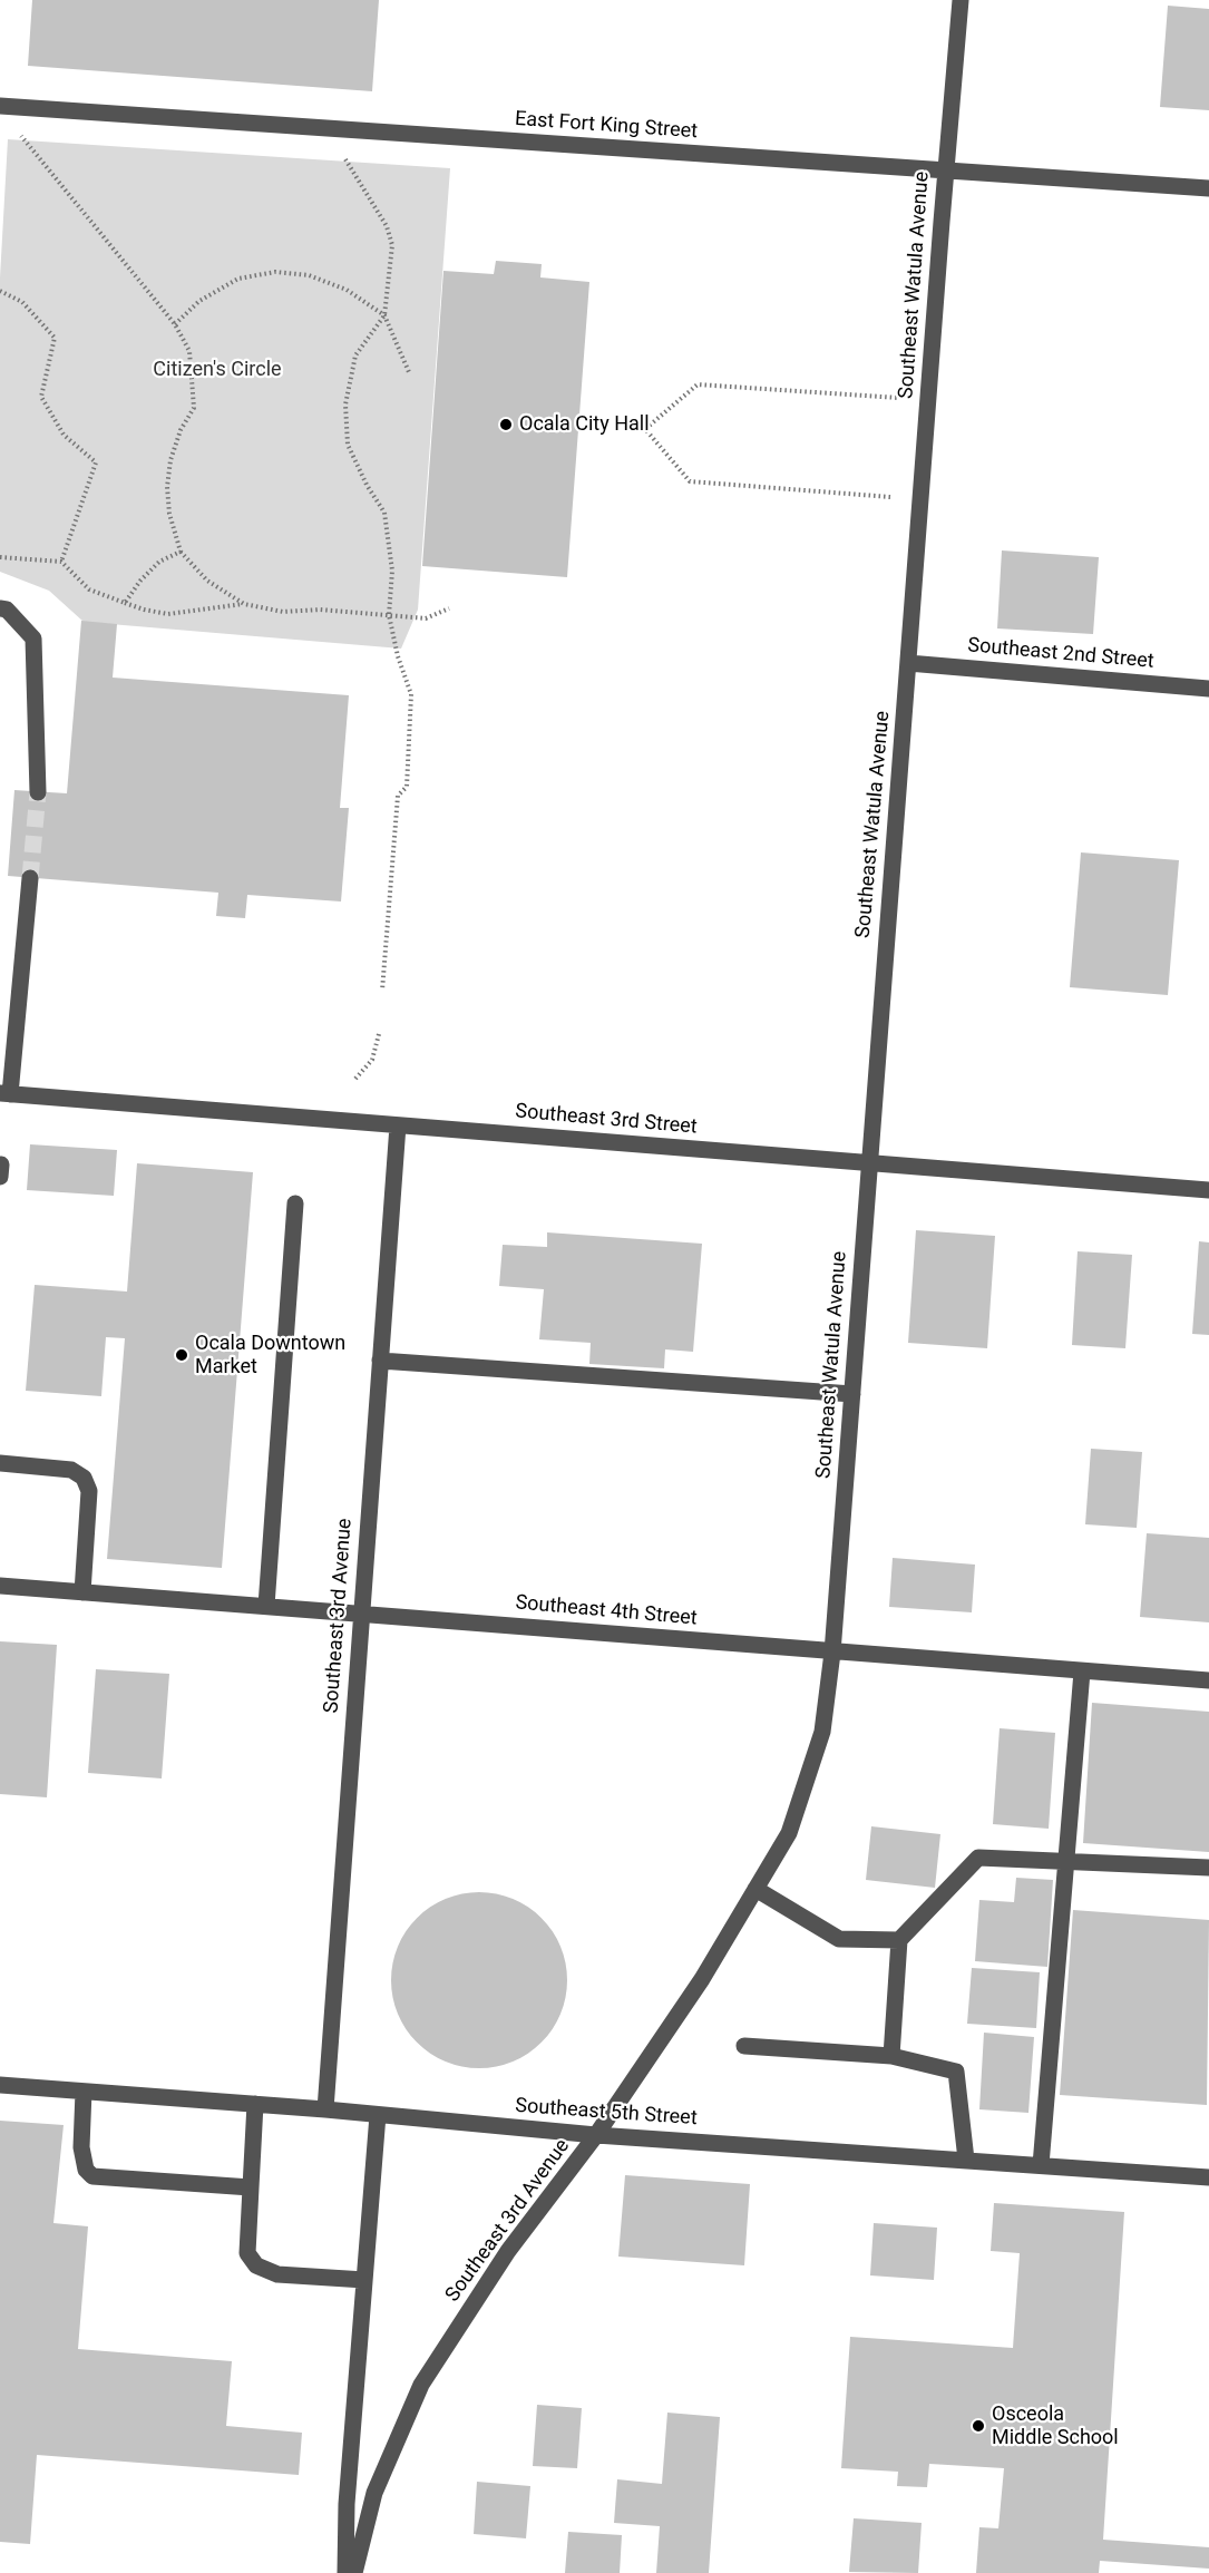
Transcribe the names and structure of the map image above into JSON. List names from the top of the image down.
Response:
{
  "streets": {
    "street": [
      "East Fort King Street",
      "Southeast Watula Avenue",
      "Southeast 2nd Street",
      "Southeast 3rd Street",
      "Southeast 4th Street",
      "Southeast 3rd Avenue",
      "Southeast 5th Street"
    ]
  },
  "crossings": [
    ["East Fort King Street", "Southeast Watula Avenue"],
    ["Southeast Watula Avenue", "Southeast 2nd Street"],
    ["Southeast Watula Avenue", "Southeast 3rd Street"],
    ["Southeast Watula Avenue", "Southeast 4th Street"],
    ["Southeast Watula Avenue", "Southeast 3rd Avenue"],
    ["Southeast 3rd Street", "Southeast 3rd Avenue"],
    ["Southeast 4th Street", "Southeast 3rd Avenue"],
    ["Southeast 3rd Avenue", "Southeast 5th Street"]
  ],
  "parks": ["Citizen's Circle"],
  "places": ["Ocala City Hall", "Ocala Downtown Market", "Osceola Middle School"]
}
